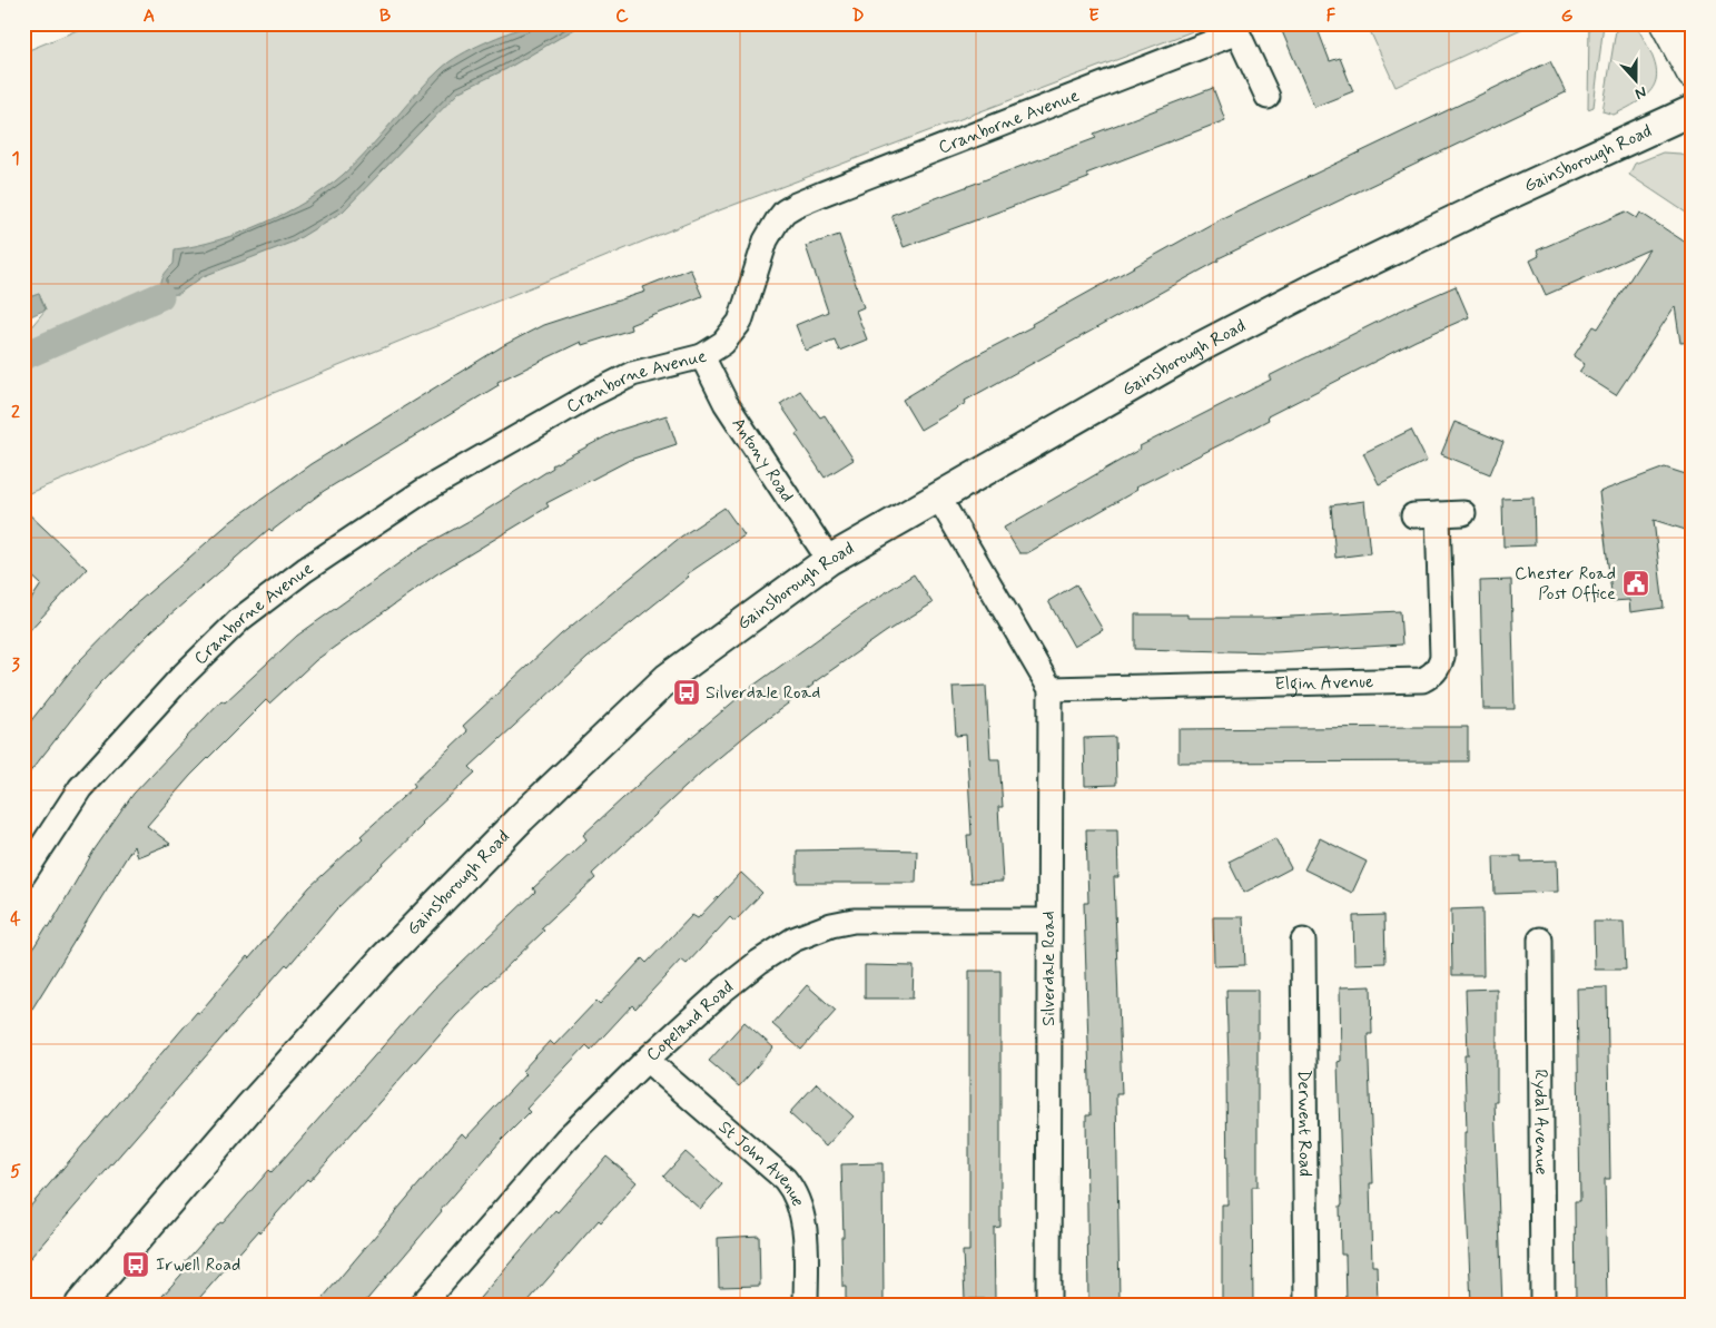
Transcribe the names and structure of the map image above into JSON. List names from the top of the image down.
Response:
{
  "streets": {
    "street": [
      "Cranborne Avenue",
      "Gainsborough Road",
      "Antony Road",
      "Elgin Avenue",
      "Silverdale Road",
      "Copeland Road",
      "Derwent Road",
      "Rydal Avenue",
      "St John Avenue"
    ]
  },
  "crossings": [
    ["Cranborne Avenue", "Antony Road"],
    ["Gainsborough Road", "Antony Road"],
    ["Elgin Avenue", "Silverdale Road"],
    ["Silverdale Road", "Copeland Road"],
    ["Copeland Road", "St John Avenue"]
  ],
  "places": {
    "public building": ["Chester Road Post Office"],
    "bus stop": ["Silverdale Road", "Irwell Road"]
  },
  "north": "bottom",
  "grid": {
    "columns": [
      "A",
      "B",
      "C",
      "D",
      "E",
      "F",
      "G"
    ],
    "rows": [
      "1",
      "2",
      "3",
      "4",
      "5"
    ]
  }
}
